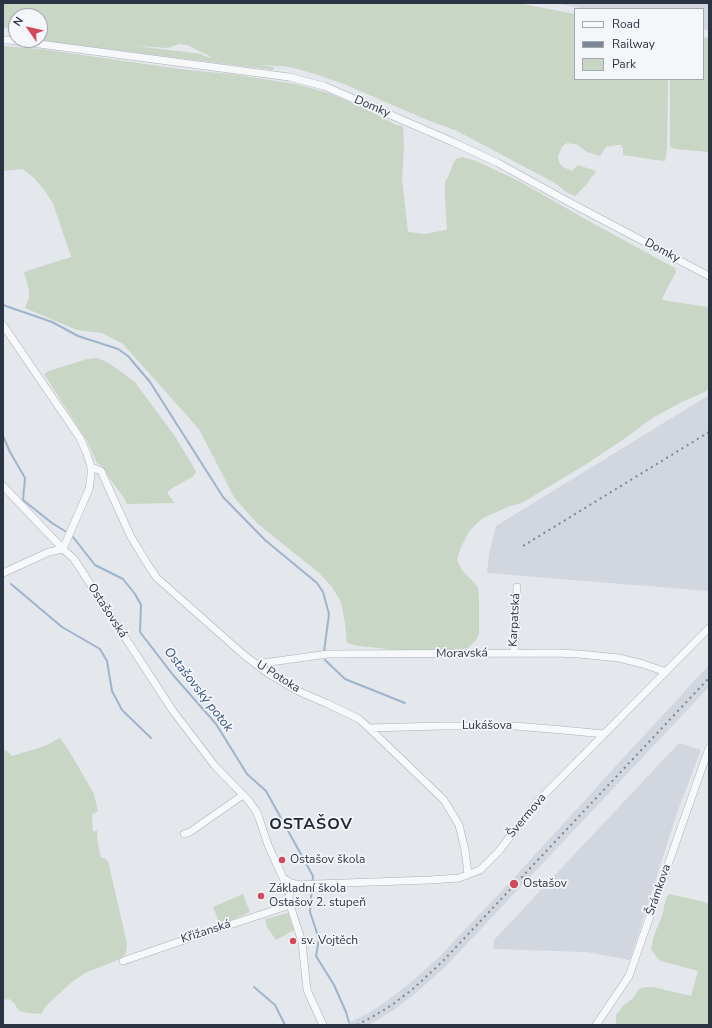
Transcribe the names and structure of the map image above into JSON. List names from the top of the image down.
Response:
{
  "streets": {
    "street": [
      "Domky",
      "Ostašovská",
      "Karpatská",
      "Moravská",
      "U Potoka",
      "Lukášova",
      "Švermova",
      "Šrámkova",
      "Křižanská"
    ]
  },
  "crossings": [
    ["Ostašovská", "Švermova"],
    ["Karpatská", "Moravská"],
    ["Moravská", "U Potoka"],
    ["Moravská", "Švermova"],
    ["U Potoka", "Lukášova"],
    ["U Potoka", "Švermova"],
    ["Lukášova", "Švermova"]
  ],
  "districts": ["OSTAŠOV"],
  "water": ["Ostašovský potok"],
  "places": [
    "Ostašov škola",
    "Ostašov",
    "Základní škola Ostašov 2. stupeň",
    "sv. Vojtěch"
  ],
  "legend": ["Road", "Railway", "Park"],
  "north": "top left"
}
